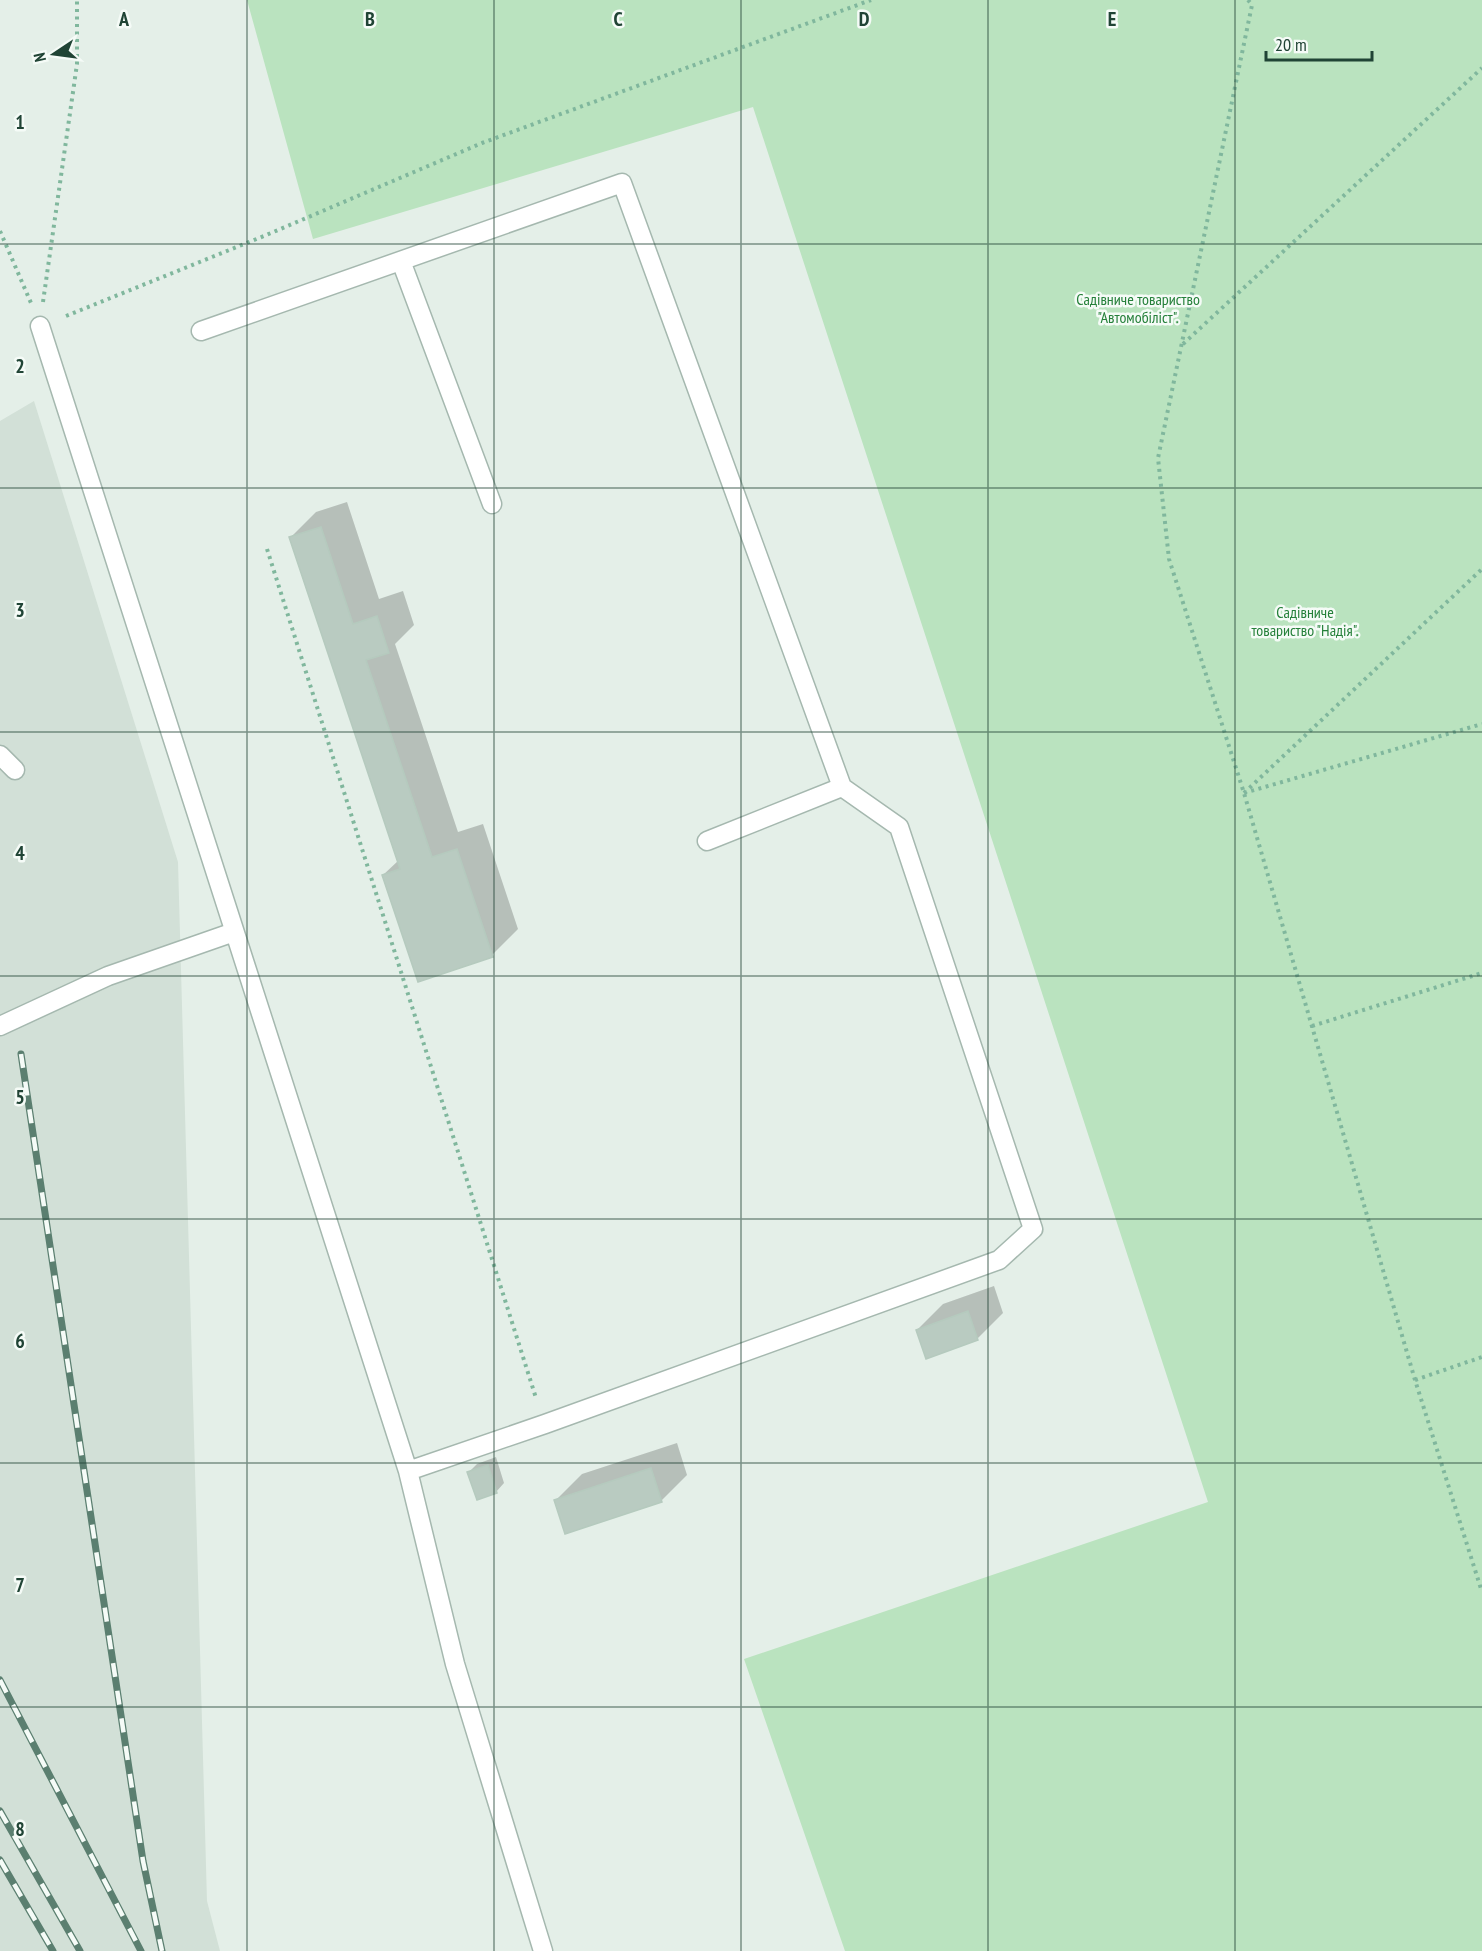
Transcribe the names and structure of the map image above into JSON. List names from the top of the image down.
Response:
{
  "parks": ["Садівниче товариство \"Автомобіліст\".", "Садівниче товариство \"Надія\"."],
  "scale_bar": "20 m",
  "north": "left",
  "grid": {
    "columns": [
      "A",
      "B",
      "C",
      "D",
      "E"
    ],
    "rows": [
      "1",
      "2",
      "3",
      "4",
      "5",
      "6",
      "7",
      "8"
    ]
  }
}
